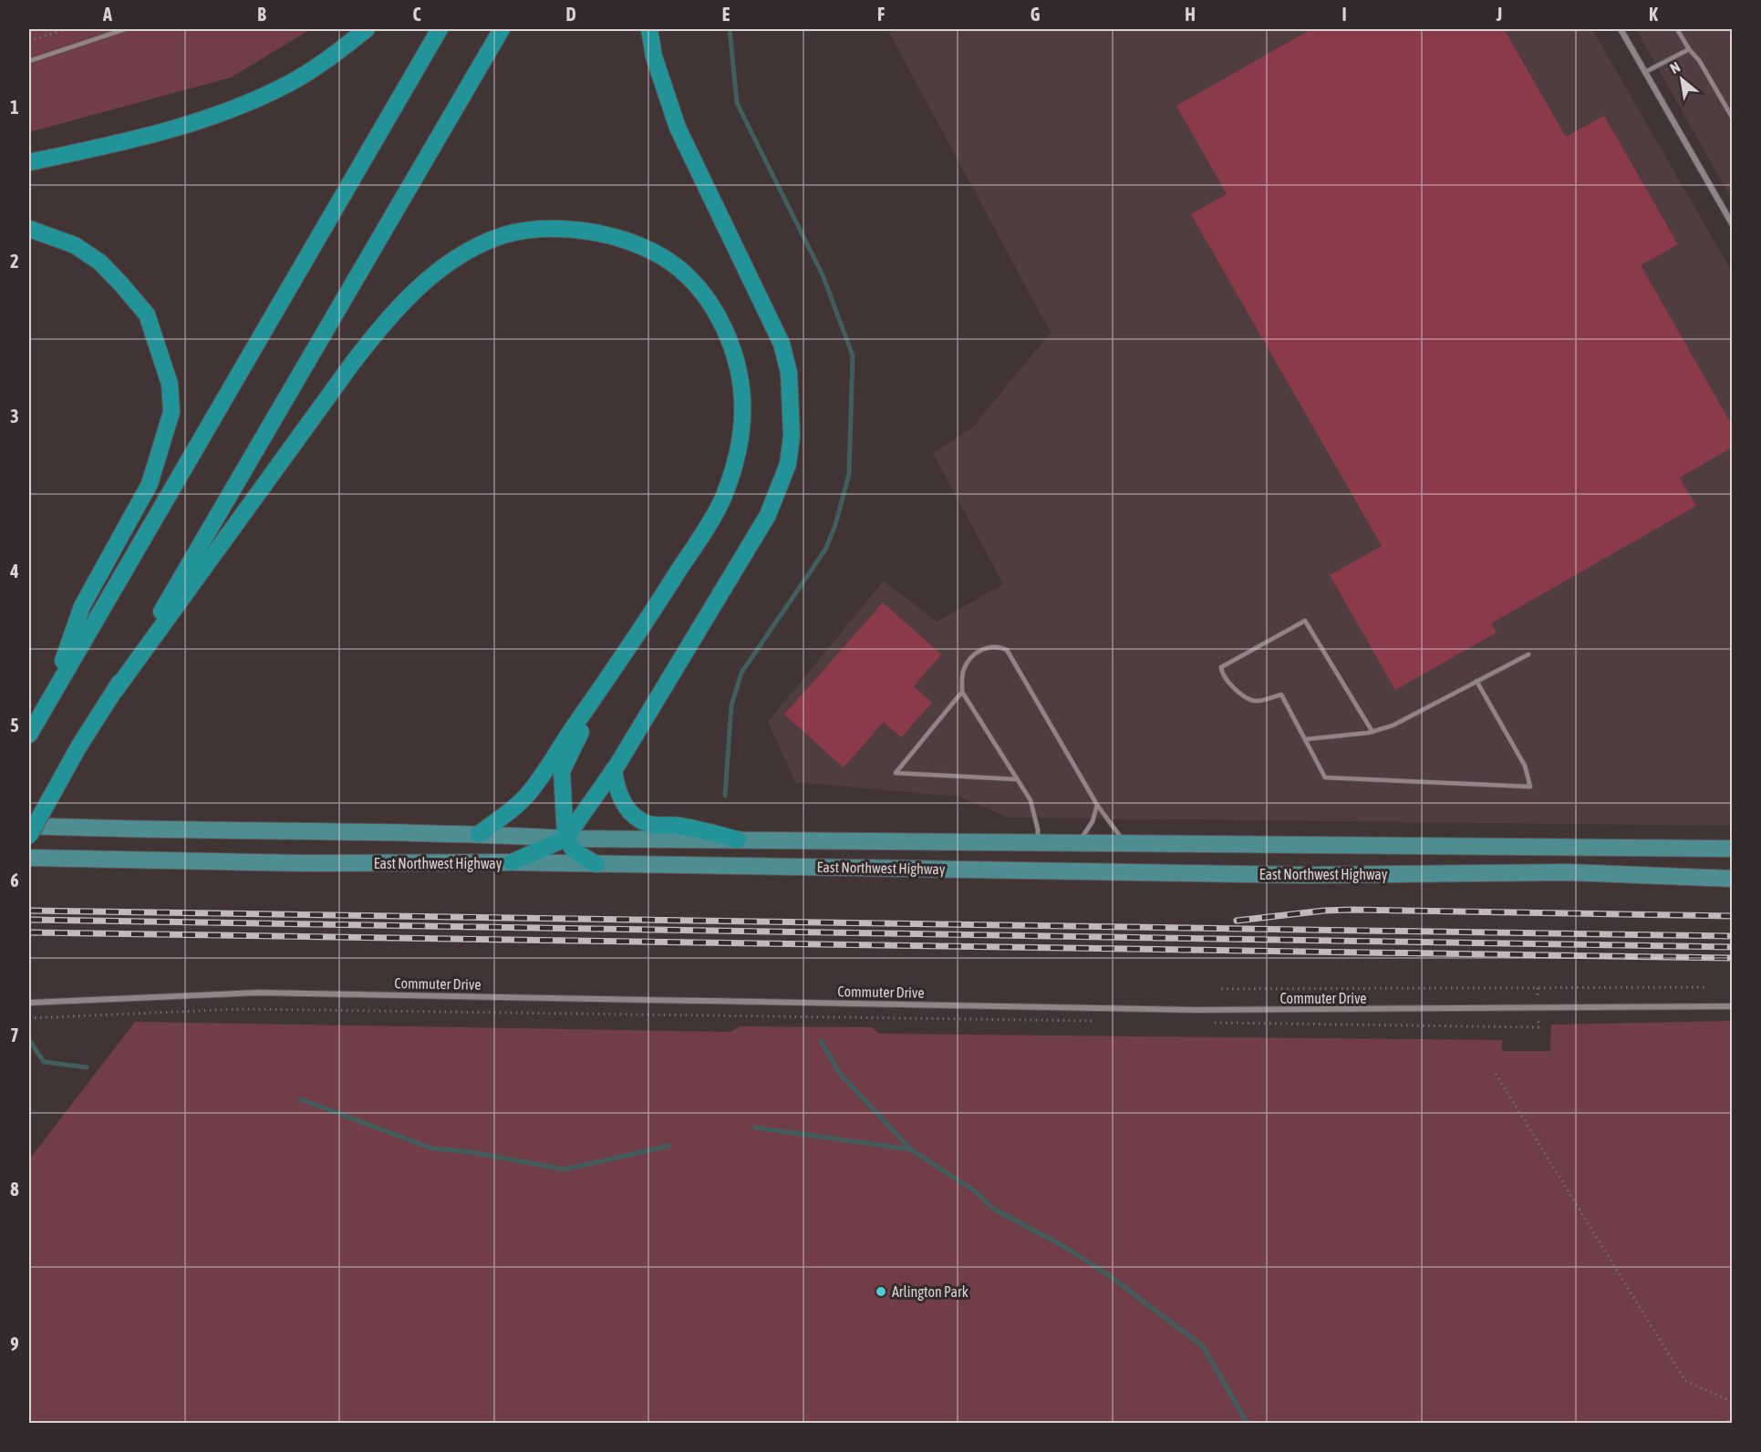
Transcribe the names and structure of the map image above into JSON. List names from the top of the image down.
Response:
{
  "streets": {
    "main road": ["East Northwest Highway"],
    "street": ["Commuter Drive"]
  },
  "places": ["Arlington Park"],
  "north": "top left",
  "grid": {
    "columns": [
      "A",
      "B",
      "C",
      "D",
      "E",
      "F",
      "G",
      "H",
      "I",
      "J",
      "K"
    ],
    "rows": [
      "1",
      "2",
      "3",
      "4",
      "5",
      "6",
      "7",
      "8",
      "9"
    ]
  }
}
